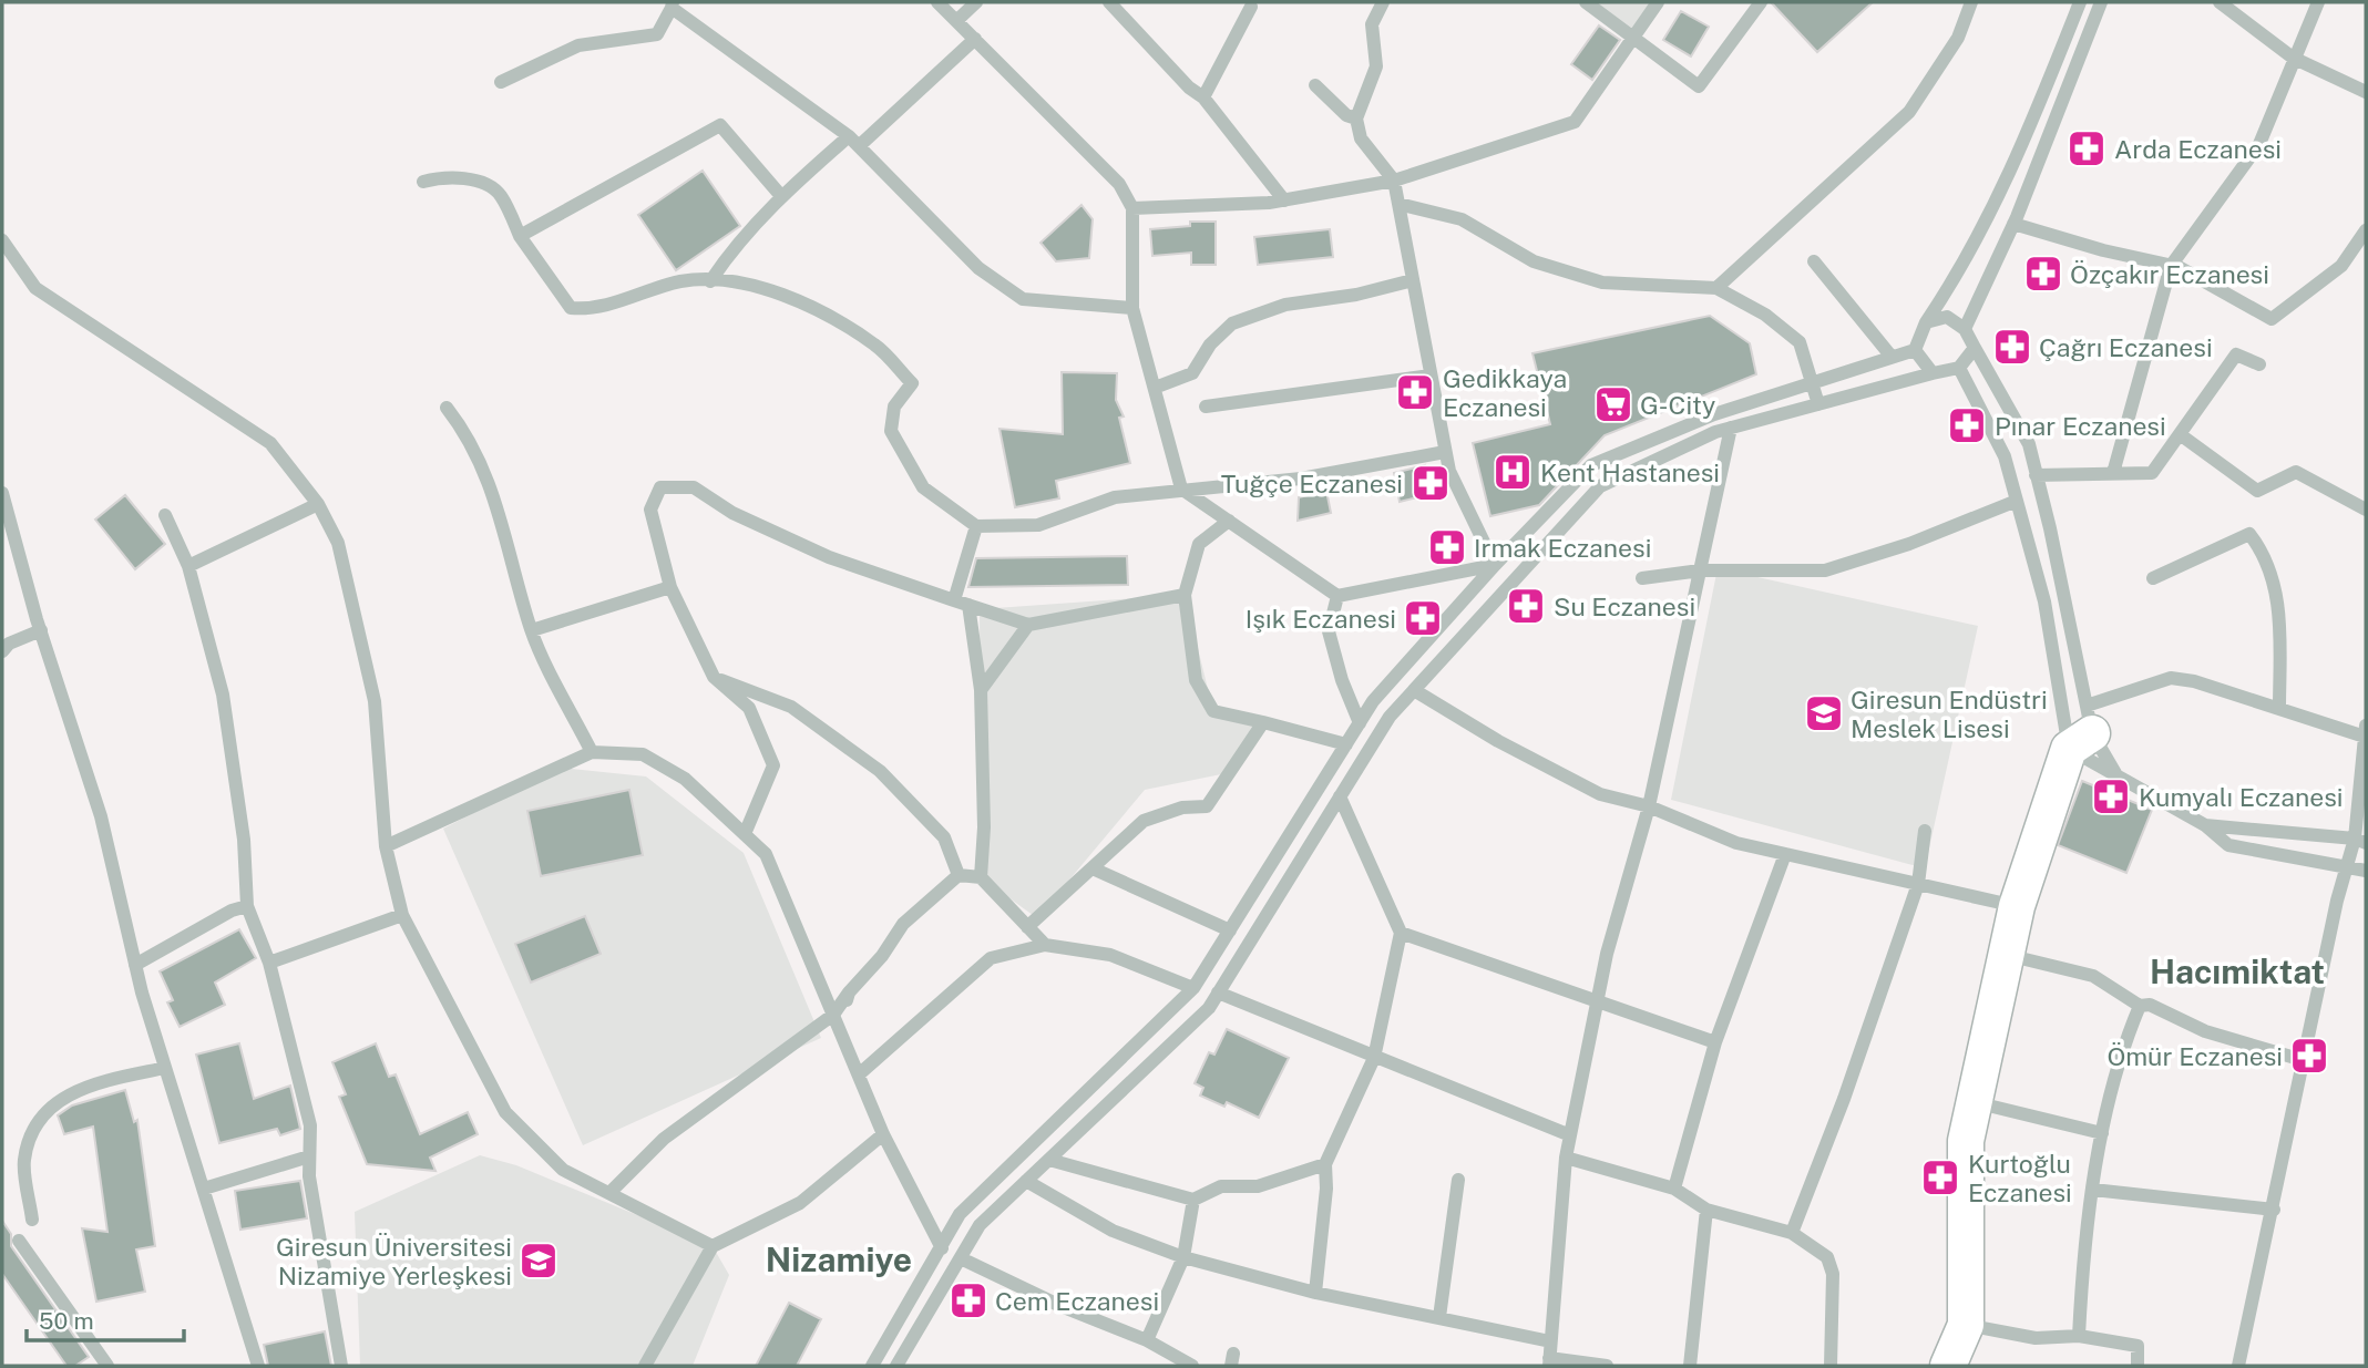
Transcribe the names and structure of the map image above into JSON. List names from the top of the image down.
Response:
{
  "districts": ["Hacımiktat", "Nizamiye"],
  "places": {
    "pharmacy": [
      "Arda Eczanesi",
      "Özçakır Eczanesi",
      "Çağrı Eczanesi",
      "Gedikkaya Eczanesi",
      "Pınar Eczanesi",
      "Tuğçe Eczanesi",
      "Irmak Eczanesi",
      "Su Eczanesi",
      "Işık Eczanesi",
      "Kumyalı Eczanesi",
      "Ömür Eczanesi",
      "Kurtoğlu Eczanesi",
      "Cem Eczanesi"
    ],
    "supermarket": ["G-City"],
    "hospital": ["Kent Hastanesi"],
    "school or university": ["Giresun Endüstri Meslek Lisesi", "Giresun Üniversitesi Nizamiye Yerleşkesi"]
  },
  "scale_bar": "50 m"
}
